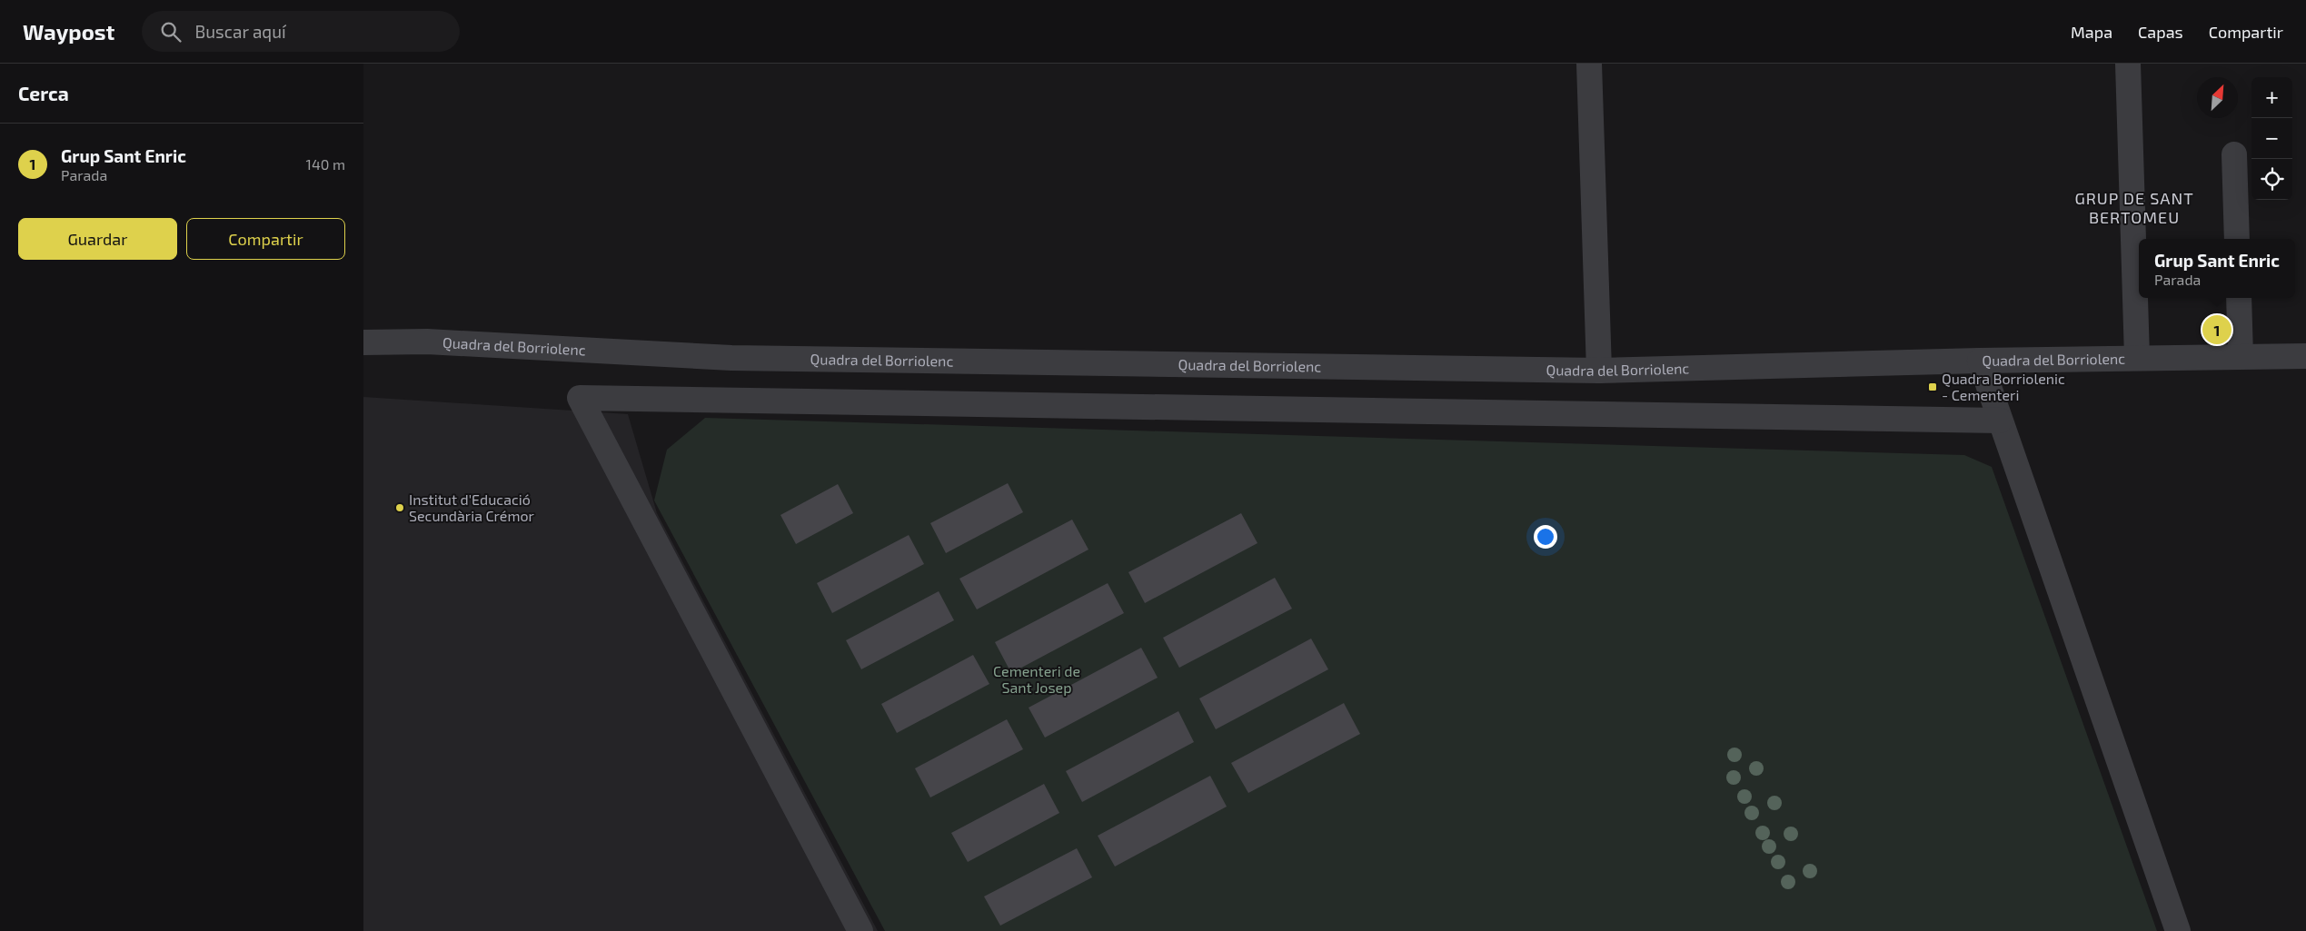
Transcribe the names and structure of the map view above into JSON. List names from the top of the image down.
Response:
{
  "streets": {
    "street": ["Quadra del Borriolenc"]
  },
  "districts": ["GRUP DE SANT BERTOMEU"],
  "parks": ["Cementeri de Sant Josep"],
  "places": {
    "transit": ["Quadra Borriolenic - Cementeri"],
    "other": ["Institut d'Educació Secundària Crémor"]
  },
  "north": "top right",
  "page": {
    "header": "Waypost",
    "search": "Buscar aquí",
    "nav": ["Mapa", "Capas", "Compartir"],
    "heading": "Cerca",
    "map_buttons": ["+", "−"],
    "list": [
      {
        "mark": "1",
        "name": "Grup Sant Enric",
        "note": "Parada",
        "value": "140 m"
      }
    ],
    "buttons": ["Guardar", "Compartir"],
    "popup": ["Grup Sant Enric", "Parada"],
    "pins": "1"
  }
}
